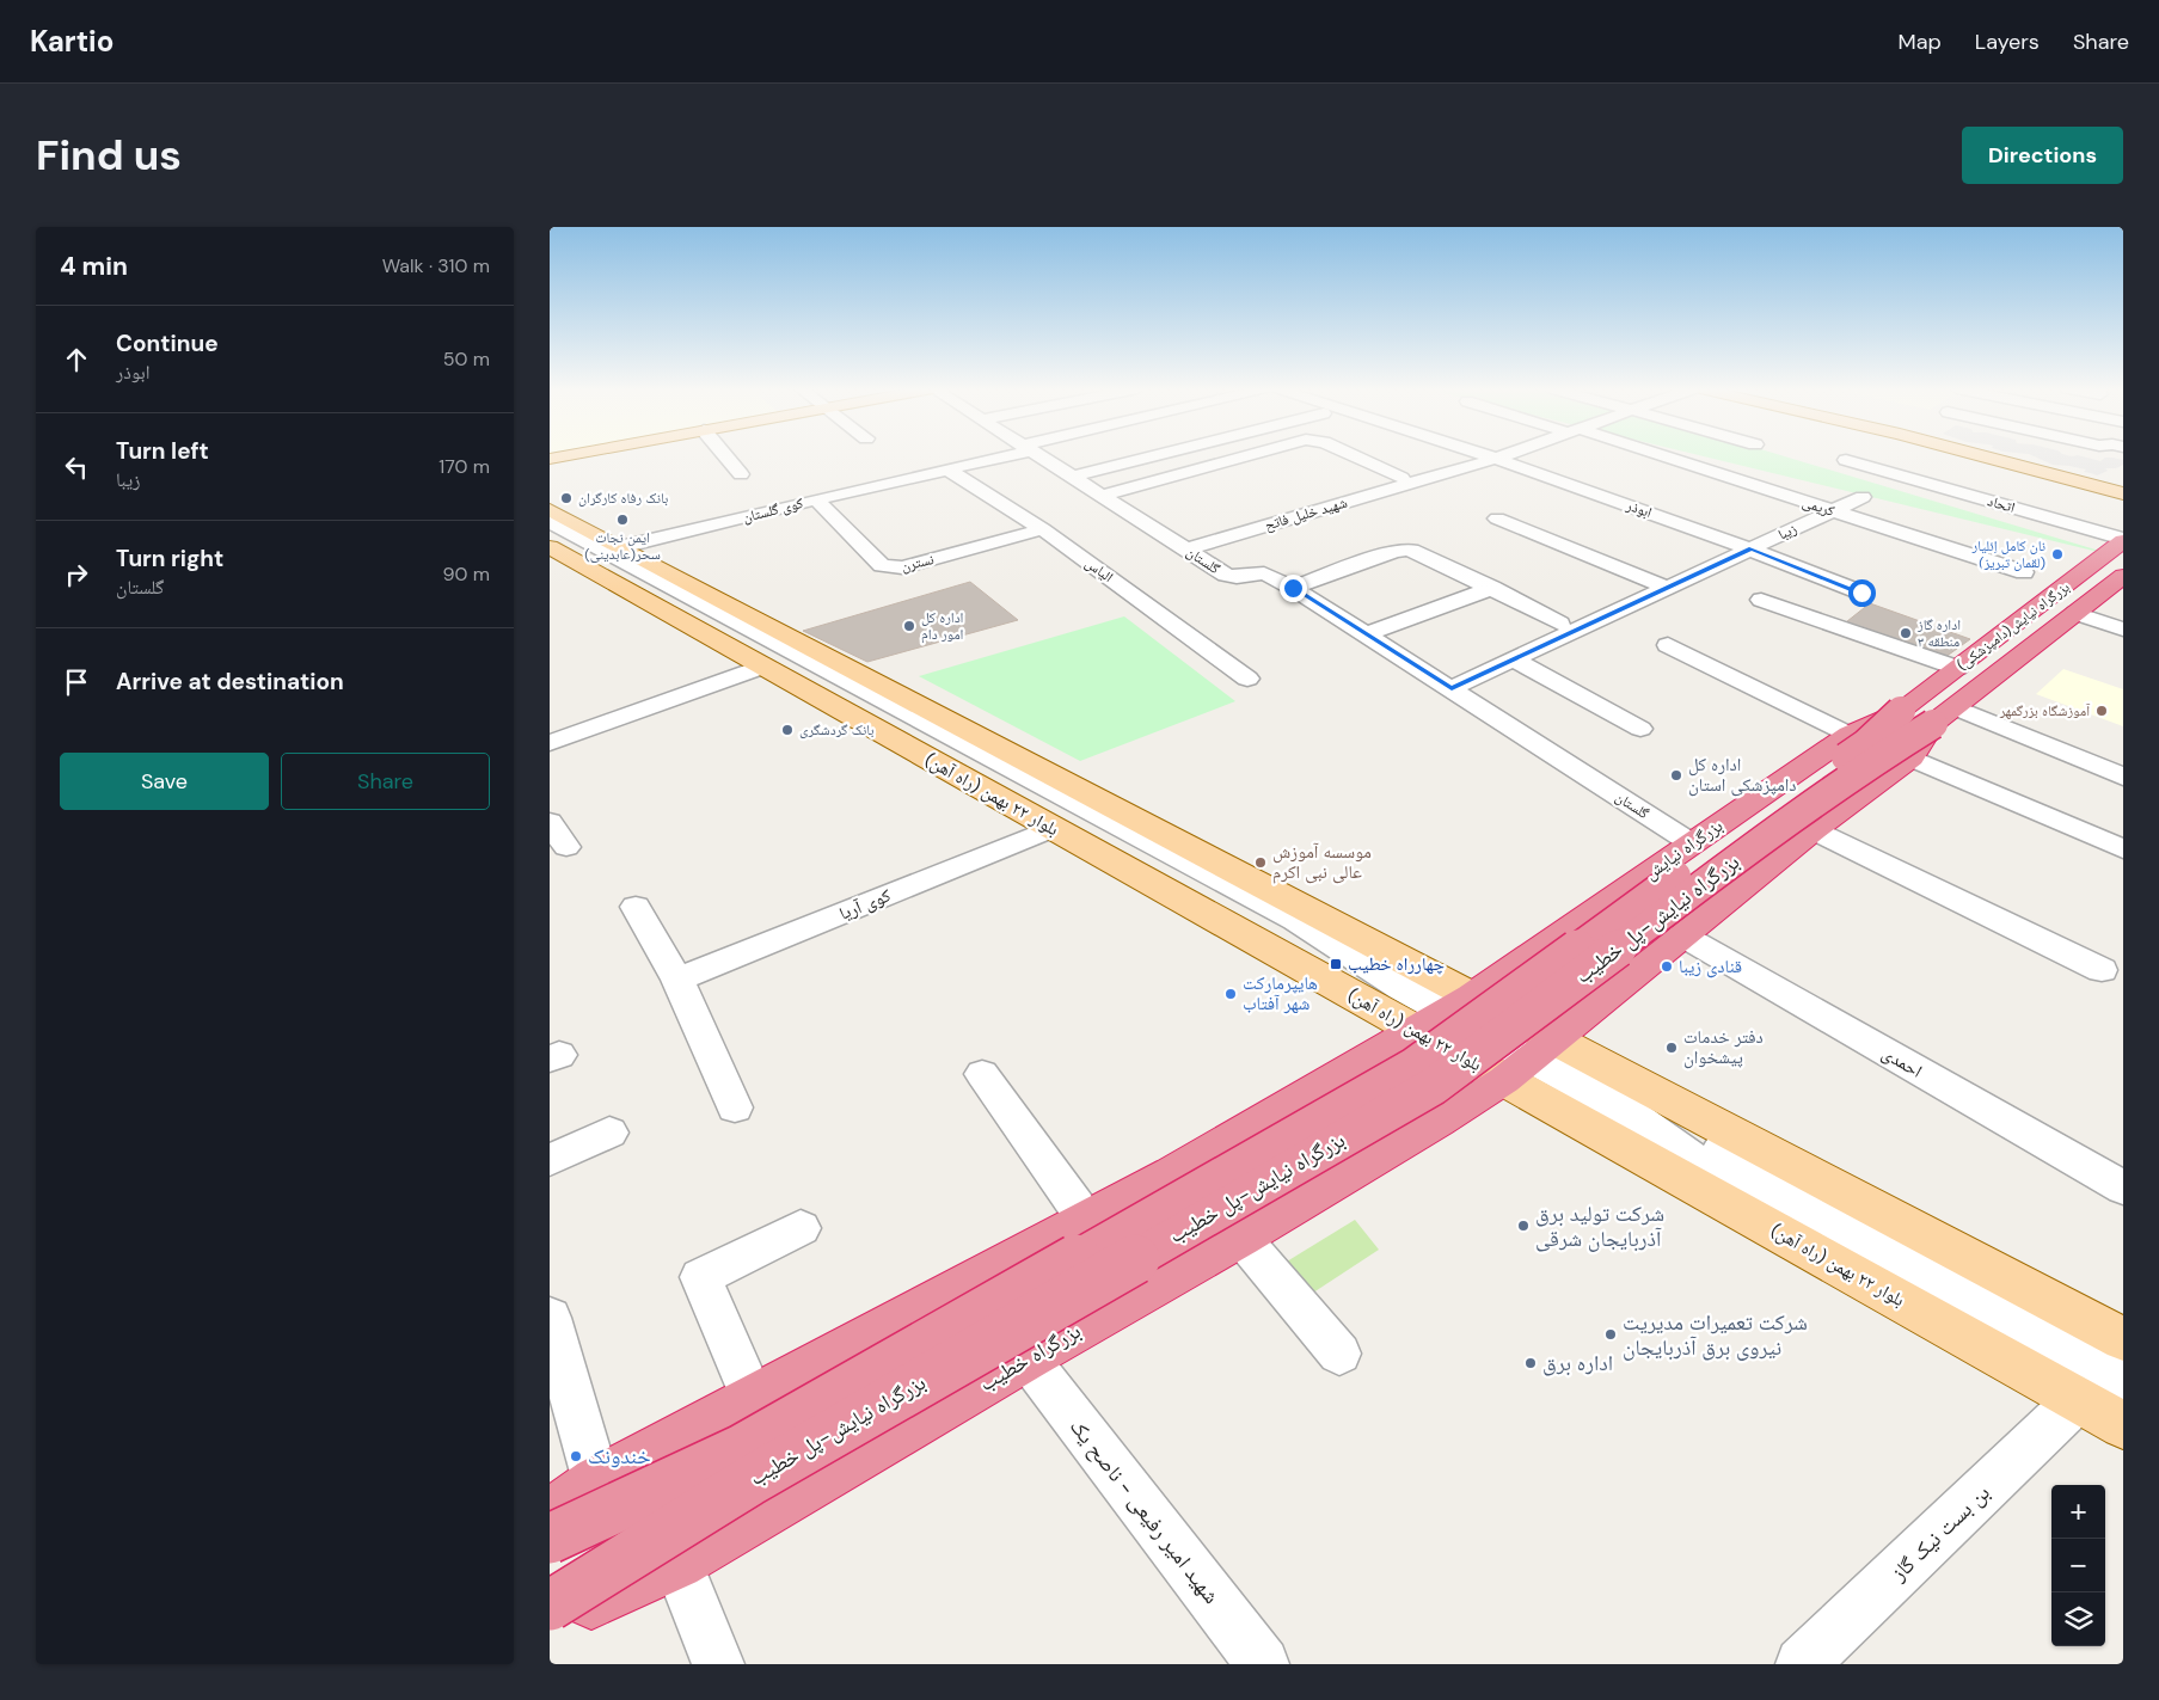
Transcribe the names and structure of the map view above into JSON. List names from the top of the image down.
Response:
{
  "streets": {
    "highway": [
      "بزرگراه نیایش(دامپزشکی)",
      "بزرگراه نیایش",
      "بزرگراه نیایش-پل خطیب",
      "بزرگراه خطیب"
    ],
    "main road": ["بلوار ۲۲ بهمن (راه آهن)"],
    "street": [
      "اتحاد",
      "کریمی",
      "ابوذر",
      "کوی گلستان",
      "شهید خلیل فاتح",
      "زیبا",
      "گلستان",
      "نسترن",
      "الیاس",
      "کوی آریا",
      "احمدی",
      "شهید امیر رفیعی - ناصح یک",
      "بن بست نیک گاز"
    ]
  },
  "crossings": [
    ["اتحاد", "بزرگراه نیایش(دامپزشکی)"],
    ["کریمی", "زیبا"],
    ["ابوذر", "شهید خلیل فاتح"],
    ["ابوذر", "زیبا"],
    ["کوی گلستان", "نسترن"],
    ["کوی گلستان", "الیاس"],
    ["شهید خلیل فاتح", "گلستان"],
    ["زیبا", "گلستان"],
    ["گلستان", "بزرگراه نیایش"],
    ["نسترن", "الیاس"],
    ["بزرگراه نیایش(دامپزشکی)", "بزرگراه نیایش"],
    ["بزرگراه نیایش(دامپزشکی)", "بزرگراه نیایش-پل خطیب"],
    ["بلوار ۲۲ بهمن (راه آهن)", "بزرگراه نیایش"],
    ["بلوار ۲۲ بهمن (راه آهن)", "کوی آریا"],
    ["بلوار ۲۲ بهمن (راه آهن)", "بزرگراه خطیب"],
    ["بلوار ۲۲ بهمن (راه آهن)", "بن بست نیک گاز"],
    ["بزرگراه نیایش", "بزرگراه نیایش-پل خطیب"],
    ["بزرگراه خطیب", "شهید امیر رفیعی - ناصح یک"]
  ],
  "places": {
    "other": [
      "بانک رفاه کارگران",
      "ایمن نجات سحر(عابدینی)",
      "نان کامل اِئلیار (لقمان تبریز)",
      "اداره کل امور دام",
      "اداره گاز منطقه ۳",
      "آموزشگاه بزرگمهر",
      "بانک گردشگری",
      "اداره کل دامپزشکی استان",
      "موسسه آموزش عالی نبی اکرم",
      "قنادی زیبا",
      "هایپرمارکت شهر آفتاب",
      "دفتر خدمات پیشخوان",
      "شرکت تولید برق آذربایجان شرقی",
      "شرکت تعمیرات مدیریت نیروی برق آذربایجان",
      "اداره برق",
      "خندونک"
    ],
    "transit": ["چهارراه خطیب"]
  },
  "page": {
    "header": "Kartio",
    "nav": ["Map", "Layers", "Share"],
    "buttons": [
      "Directions",
      ["Save", "Share"]
    ],
    "title": "Find us",
    "heading": ["4 min", "Walk · 310 m"],
    "list": [
      ["Continue", "ابوذر", "50 m"],
      ["Turn left", "زیبا", "170 m"],
      ["Turn right", "گلستان", "90 m"],
      "Arrive at destination"
    ],
    "map_buttons": ["+", "−"]
  }
}
